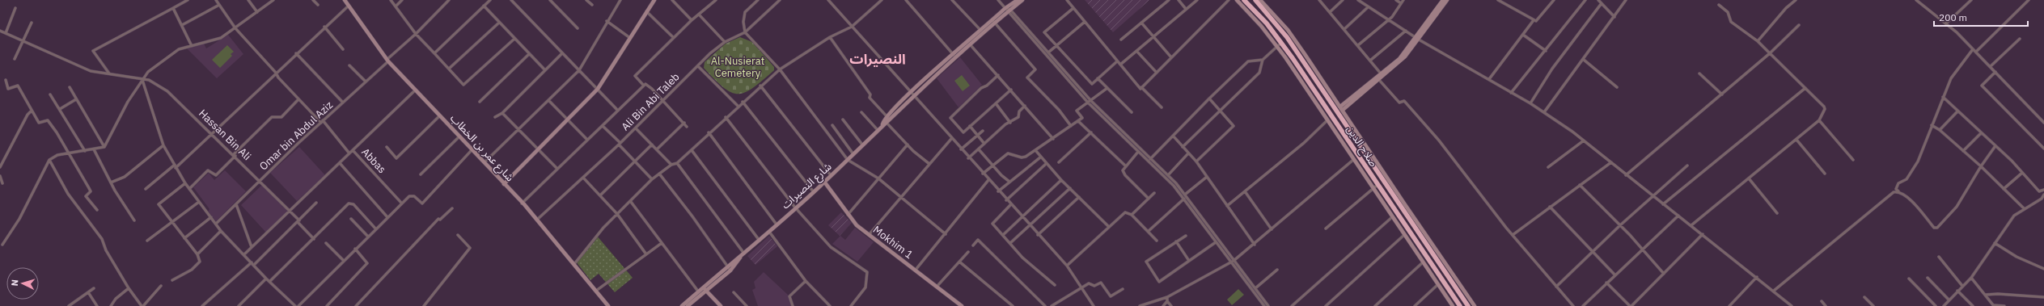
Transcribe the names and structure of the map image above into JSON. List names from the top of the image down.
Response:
{
  "streets": {
    "highway": ["صلاح الدين"],
    "street": [
      "Ali Bin Abi Taleb",
      "Hassan Bin Ali",
      "Omar bin Abdul Aziz",
      "شارع عمر بن الخطاب",
      "Abbas",
      "شارع النصيرات",
      "Mokhim 1"
    ]
  },
  "crossings": [
    ["Ali Bin Abi Taleb", "شارع عمر بن الخطاب"],
    ["Hassan Bin Ali", "Omar bin Abdul Aziz"],
    ["Omar bin Abdul Aziz", "شارع عمر بن الخطاب"],
    ["Omar bin Abdul Aziz", "Abbas"],
    ["شارع النصيرات", "Mokhim 1"]
  ],
  "districts": ["النصيرات"],
  "parks": ["Al-Nusierat Cemetery"],
  "scale_bar": "200 m",
  "north": "left"
}
